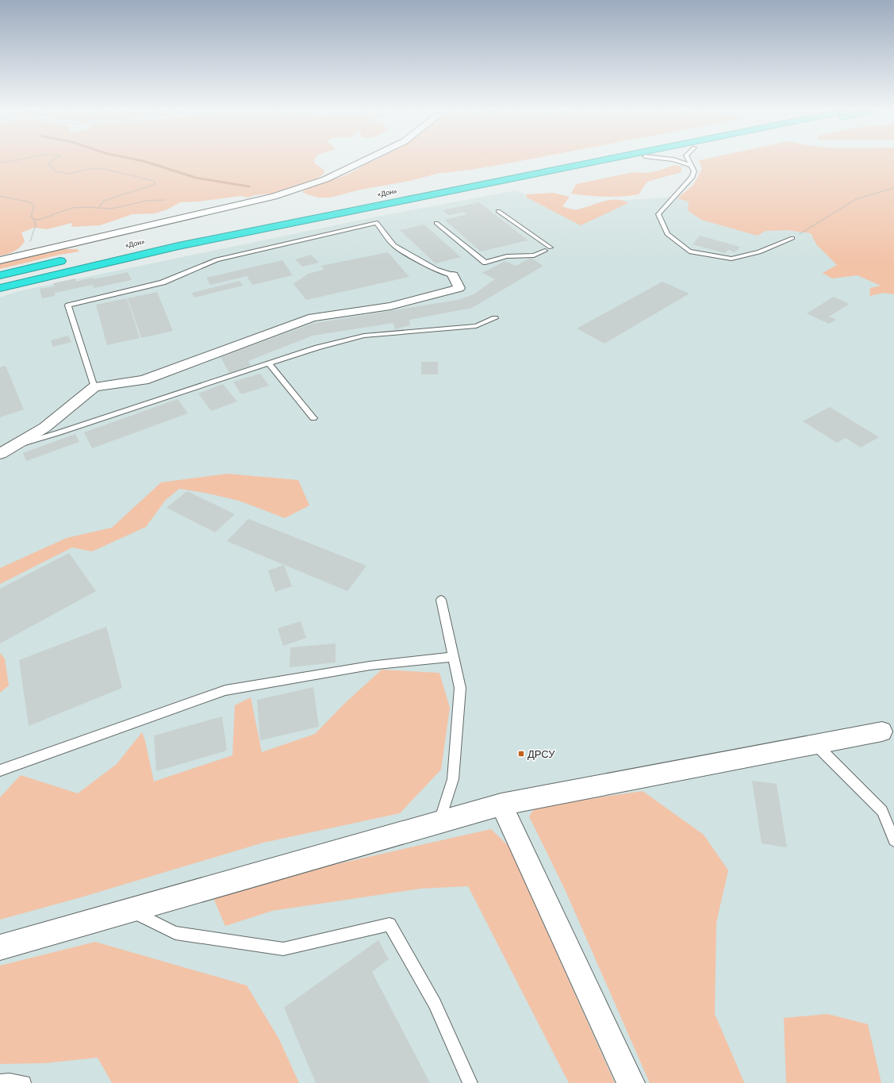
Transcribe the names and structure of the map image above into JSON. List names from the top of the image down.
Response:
{
  "places": {
    "transit": ["ДРСУ"]
  }
}
